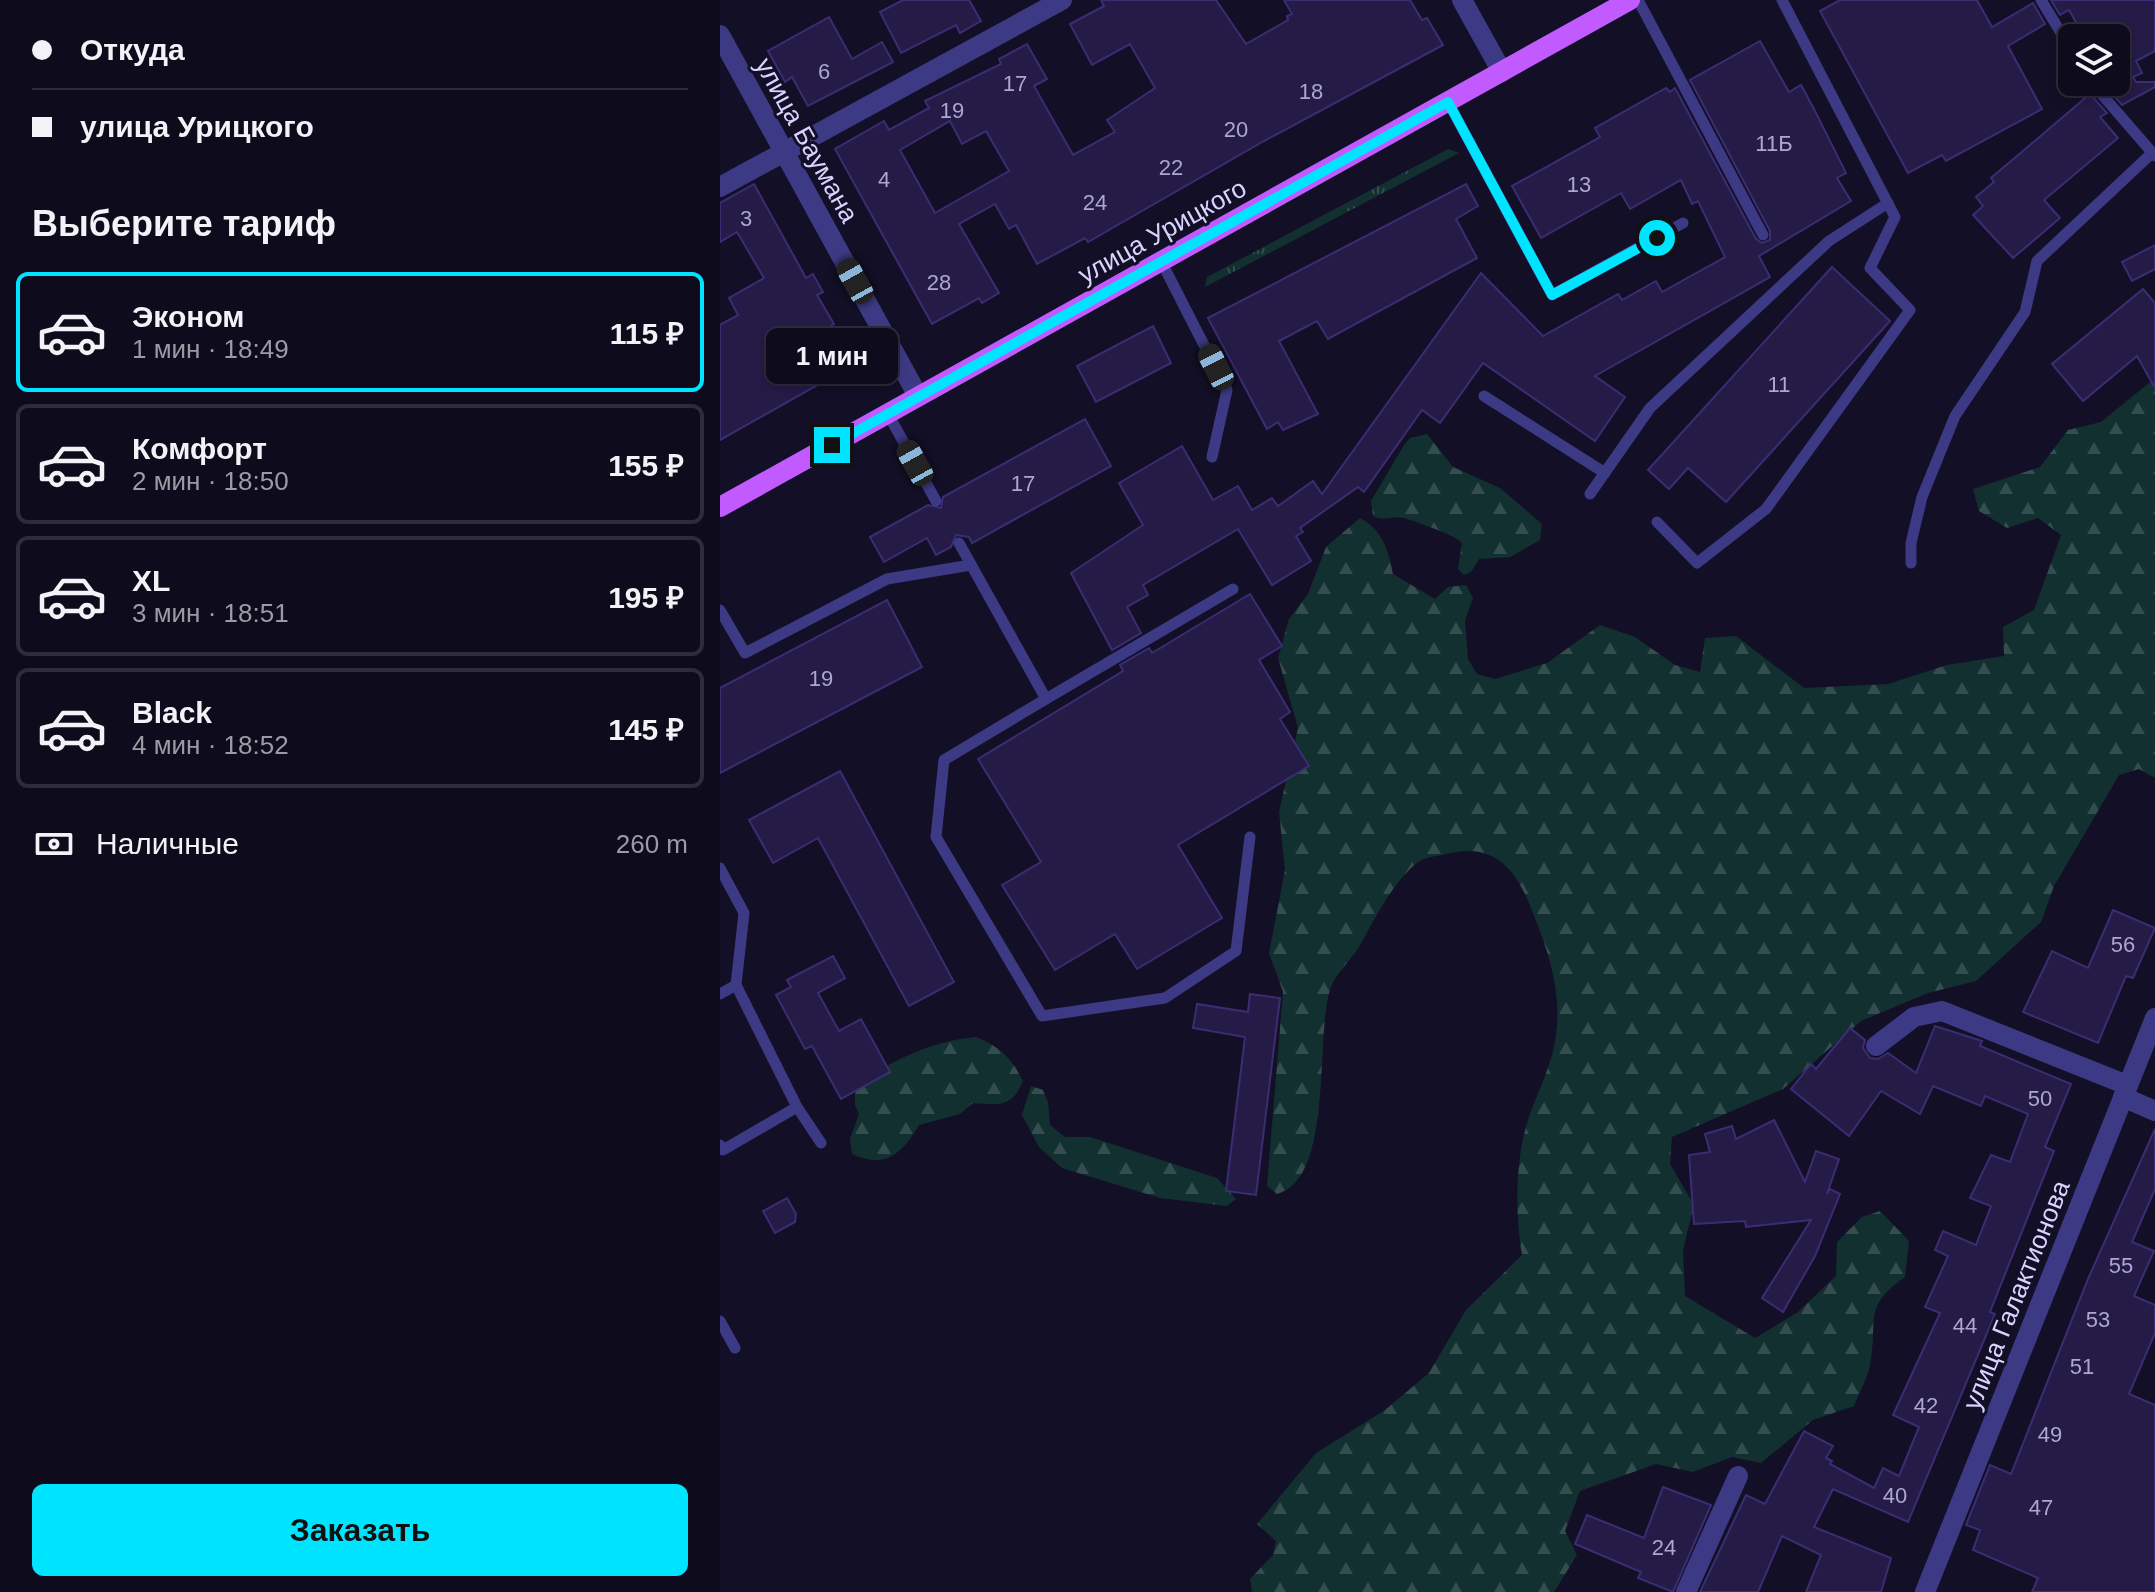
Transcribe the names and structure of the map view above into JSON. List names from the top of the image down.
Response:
{
  "streets": {
    "main road": ["улица Урицкого"],
    "street": ["улица Баумана", "улица Галактионова"]
  },
  "crossings": [
    ["улица Баумана", "улица Урицкого"]
  ],
  "house_numbers": [
    "6",
    "17",
    "18",
    "19",
    "20",
    "11Б",
    "22",
    "4",
    "13",
    "24",
    "3",
    "28",
    "11",
    "17",
    "19",
    "56",
    "50",
    "55",
    "53",
    "44",
    "51",
    "42",
    "49",
    "40",
    "47",
    "24"
  ],
  "page": {
    "banner": ["Откуда", "улица Урицкого"],
    "heading": "Выберите тариф",
    "list": [
      {
        "name": "Эконом",
        "note": "1 мин · 18:49",
        "value": "115 ₽"
      },
      {
        "name": "Комфорт",
        "note": "2 мин · 18:50",
        "value": "155 ₽"
      },
      {
        "name": "XL",
        "note": "3 мин · 18:51",
        "value": "195 ₽"
      },
      {
        "name": "Black",
        "note": "4 мин · 18:52",
        "value": "145 ₽"
      }
    ],
    "bubble": "1 мин",
    "pay": ["Наличные", "260 m"],
    "buttons": "Заказать"
  }
}
